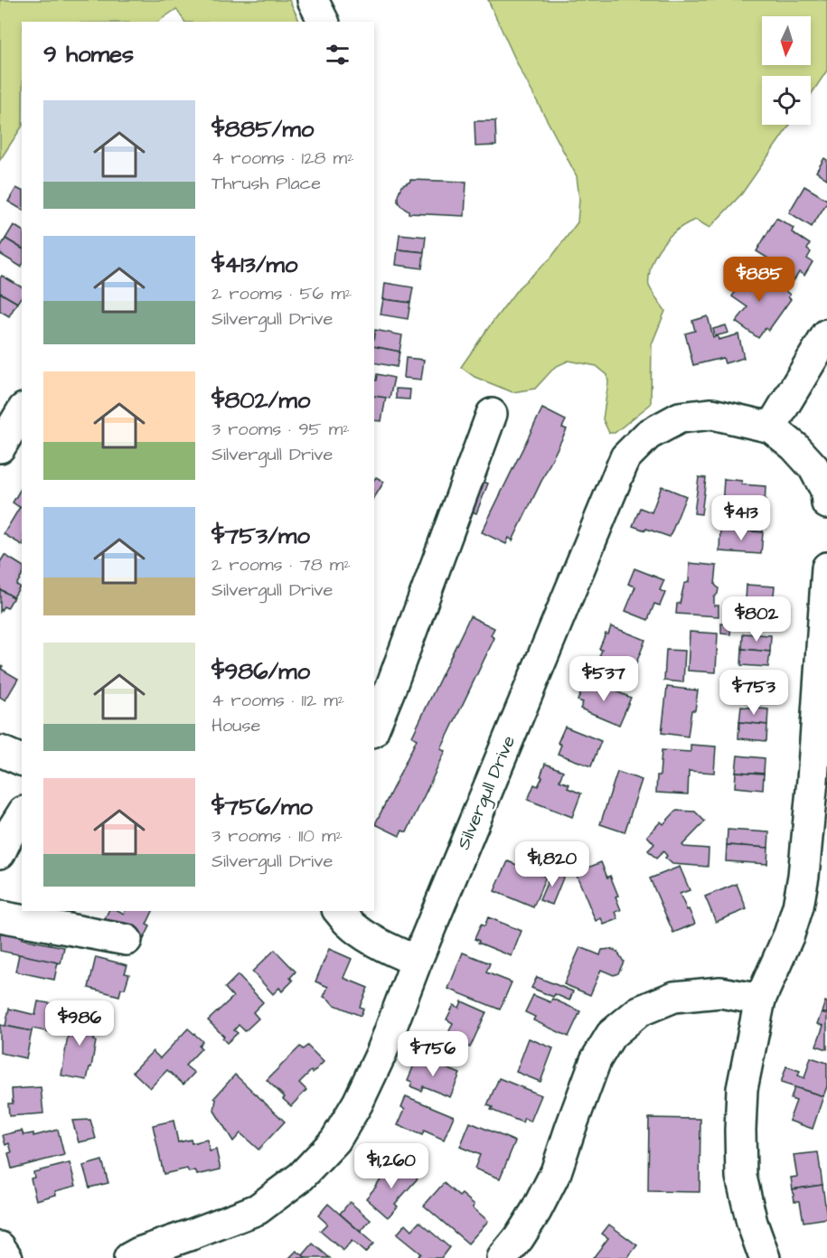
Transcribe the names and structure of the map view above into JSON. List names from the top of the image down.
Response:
{
  "streets": {
    "street": ["Silvergull Drive"]
  },
  "north": "bottom",
  "page": {
    "heading": "9 homes",
    "list": [
      {
        "name": "$885/mo",
        "note": "4 rooms · 128 m² · Thrush Place"
      },
      {
        "name": "$413/mo",
        "note": "2 rooms · 56 m² · Silvergull Drive"
      },
      {
        "name": "$802/mo",
        "note": "3 rooms · 95 m² · Silvergull Drive"
      },
      {
        "name": "$753/mo",
        "note": "2 rooms · 78 m² · Silvergull Drive"
      },
      {
        "name": "$986/mo",
        "note": "4 rooms · 112 m² · House"
      },
      {
        "name": "$756/mo",
        "note": "3 rooms · 110 m² · Silvergull Drive"
      }
    ],
    "price": [
      "$885",
      "$413",
      "$802",
      "$537",
      "$753",
      "$1,820",
      "$986",
      "$756",
      "$1,260"
    ]
  }
}
